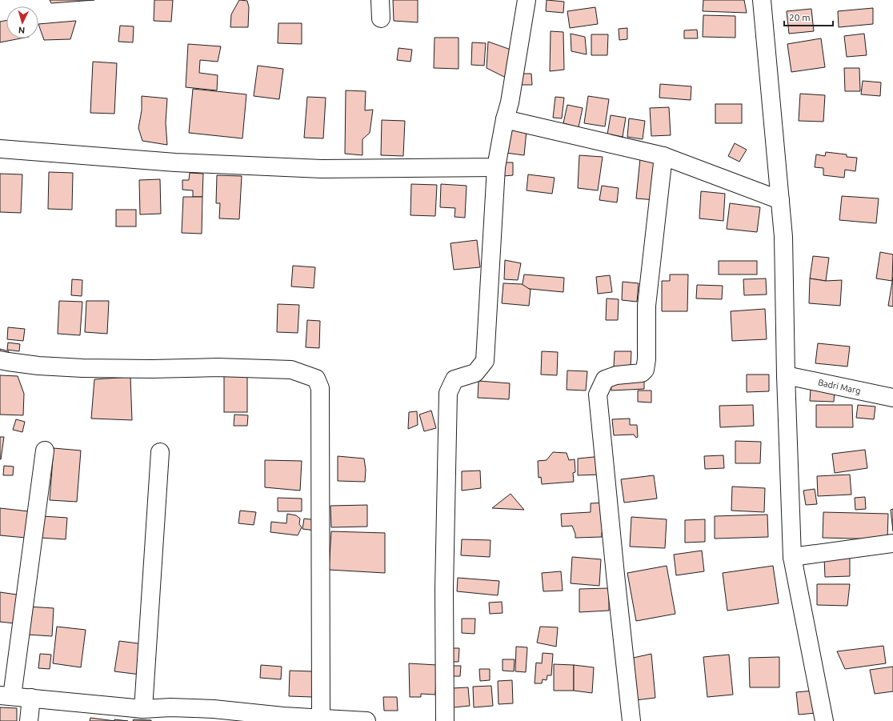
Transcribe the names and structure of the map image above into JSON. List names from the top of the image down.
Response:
{
  "streets": {
    "street": ["Badri Marg"]
  },
  "scale_bar": "20 m",
  "north": "bottom"
}
